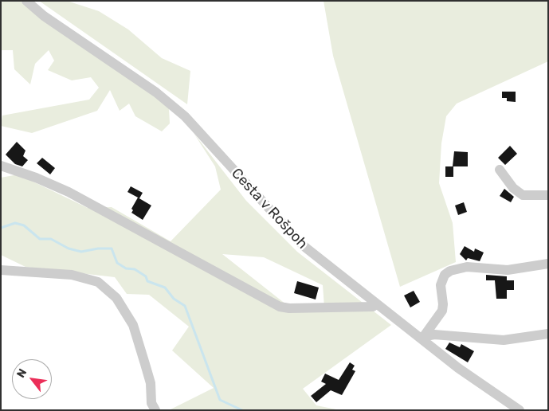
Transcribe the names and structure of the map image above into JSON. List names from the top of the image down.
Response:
{
  "streets": {
    "street": ["Cesta v Rošpoh"]
  },
  "north": "top left"
}
